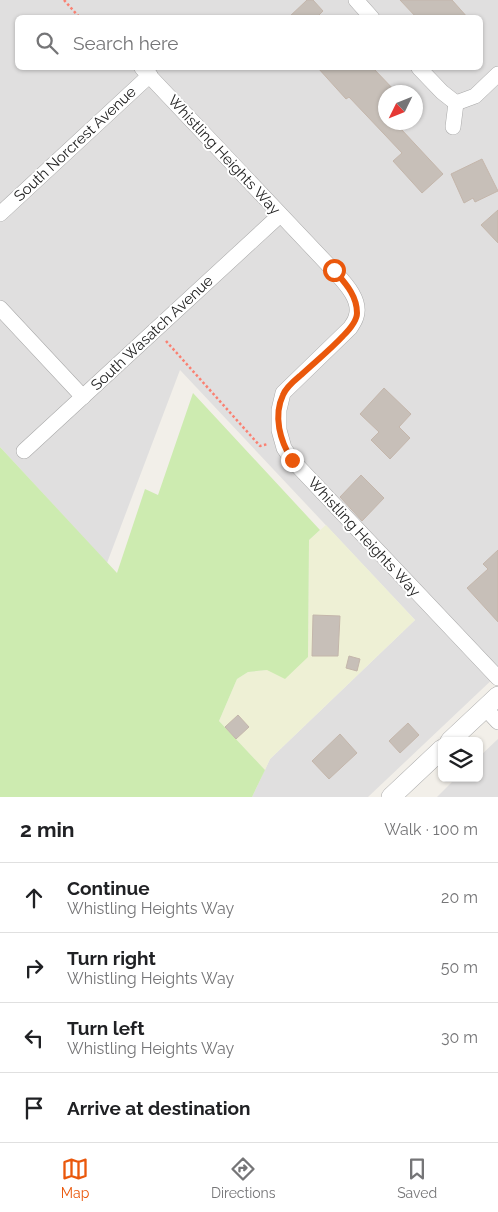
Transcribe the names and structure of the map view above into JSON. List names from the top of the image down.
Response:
{
  "streets": {
    "street": ["South Norcrest Avenue", "Whistling Heights Way", "South Wasatch Avenue"]
  },
  "crossings": [
    ["South Norcrest Avenue", "Whistling Heights Way"],
    ["Whistling Heights Way", "South Wasatch Avenue"]
  ],
  "north": "bottom left",
  "page": {
    "search": "Search here",
    "heading": ["2 min", "Walk · 100 m"],
    "list": [
      ["Continue", "Whistling Heights Way", "20 m"],
      ["Turn right", "Whistling Heights Way", "50 m"],
      ["Turn left", "Whistling Heights Way", "30 m"],
      "Arrive at destination"
    ],
    "nav": ["Map", "Directions", "Saved"]
  }
}
